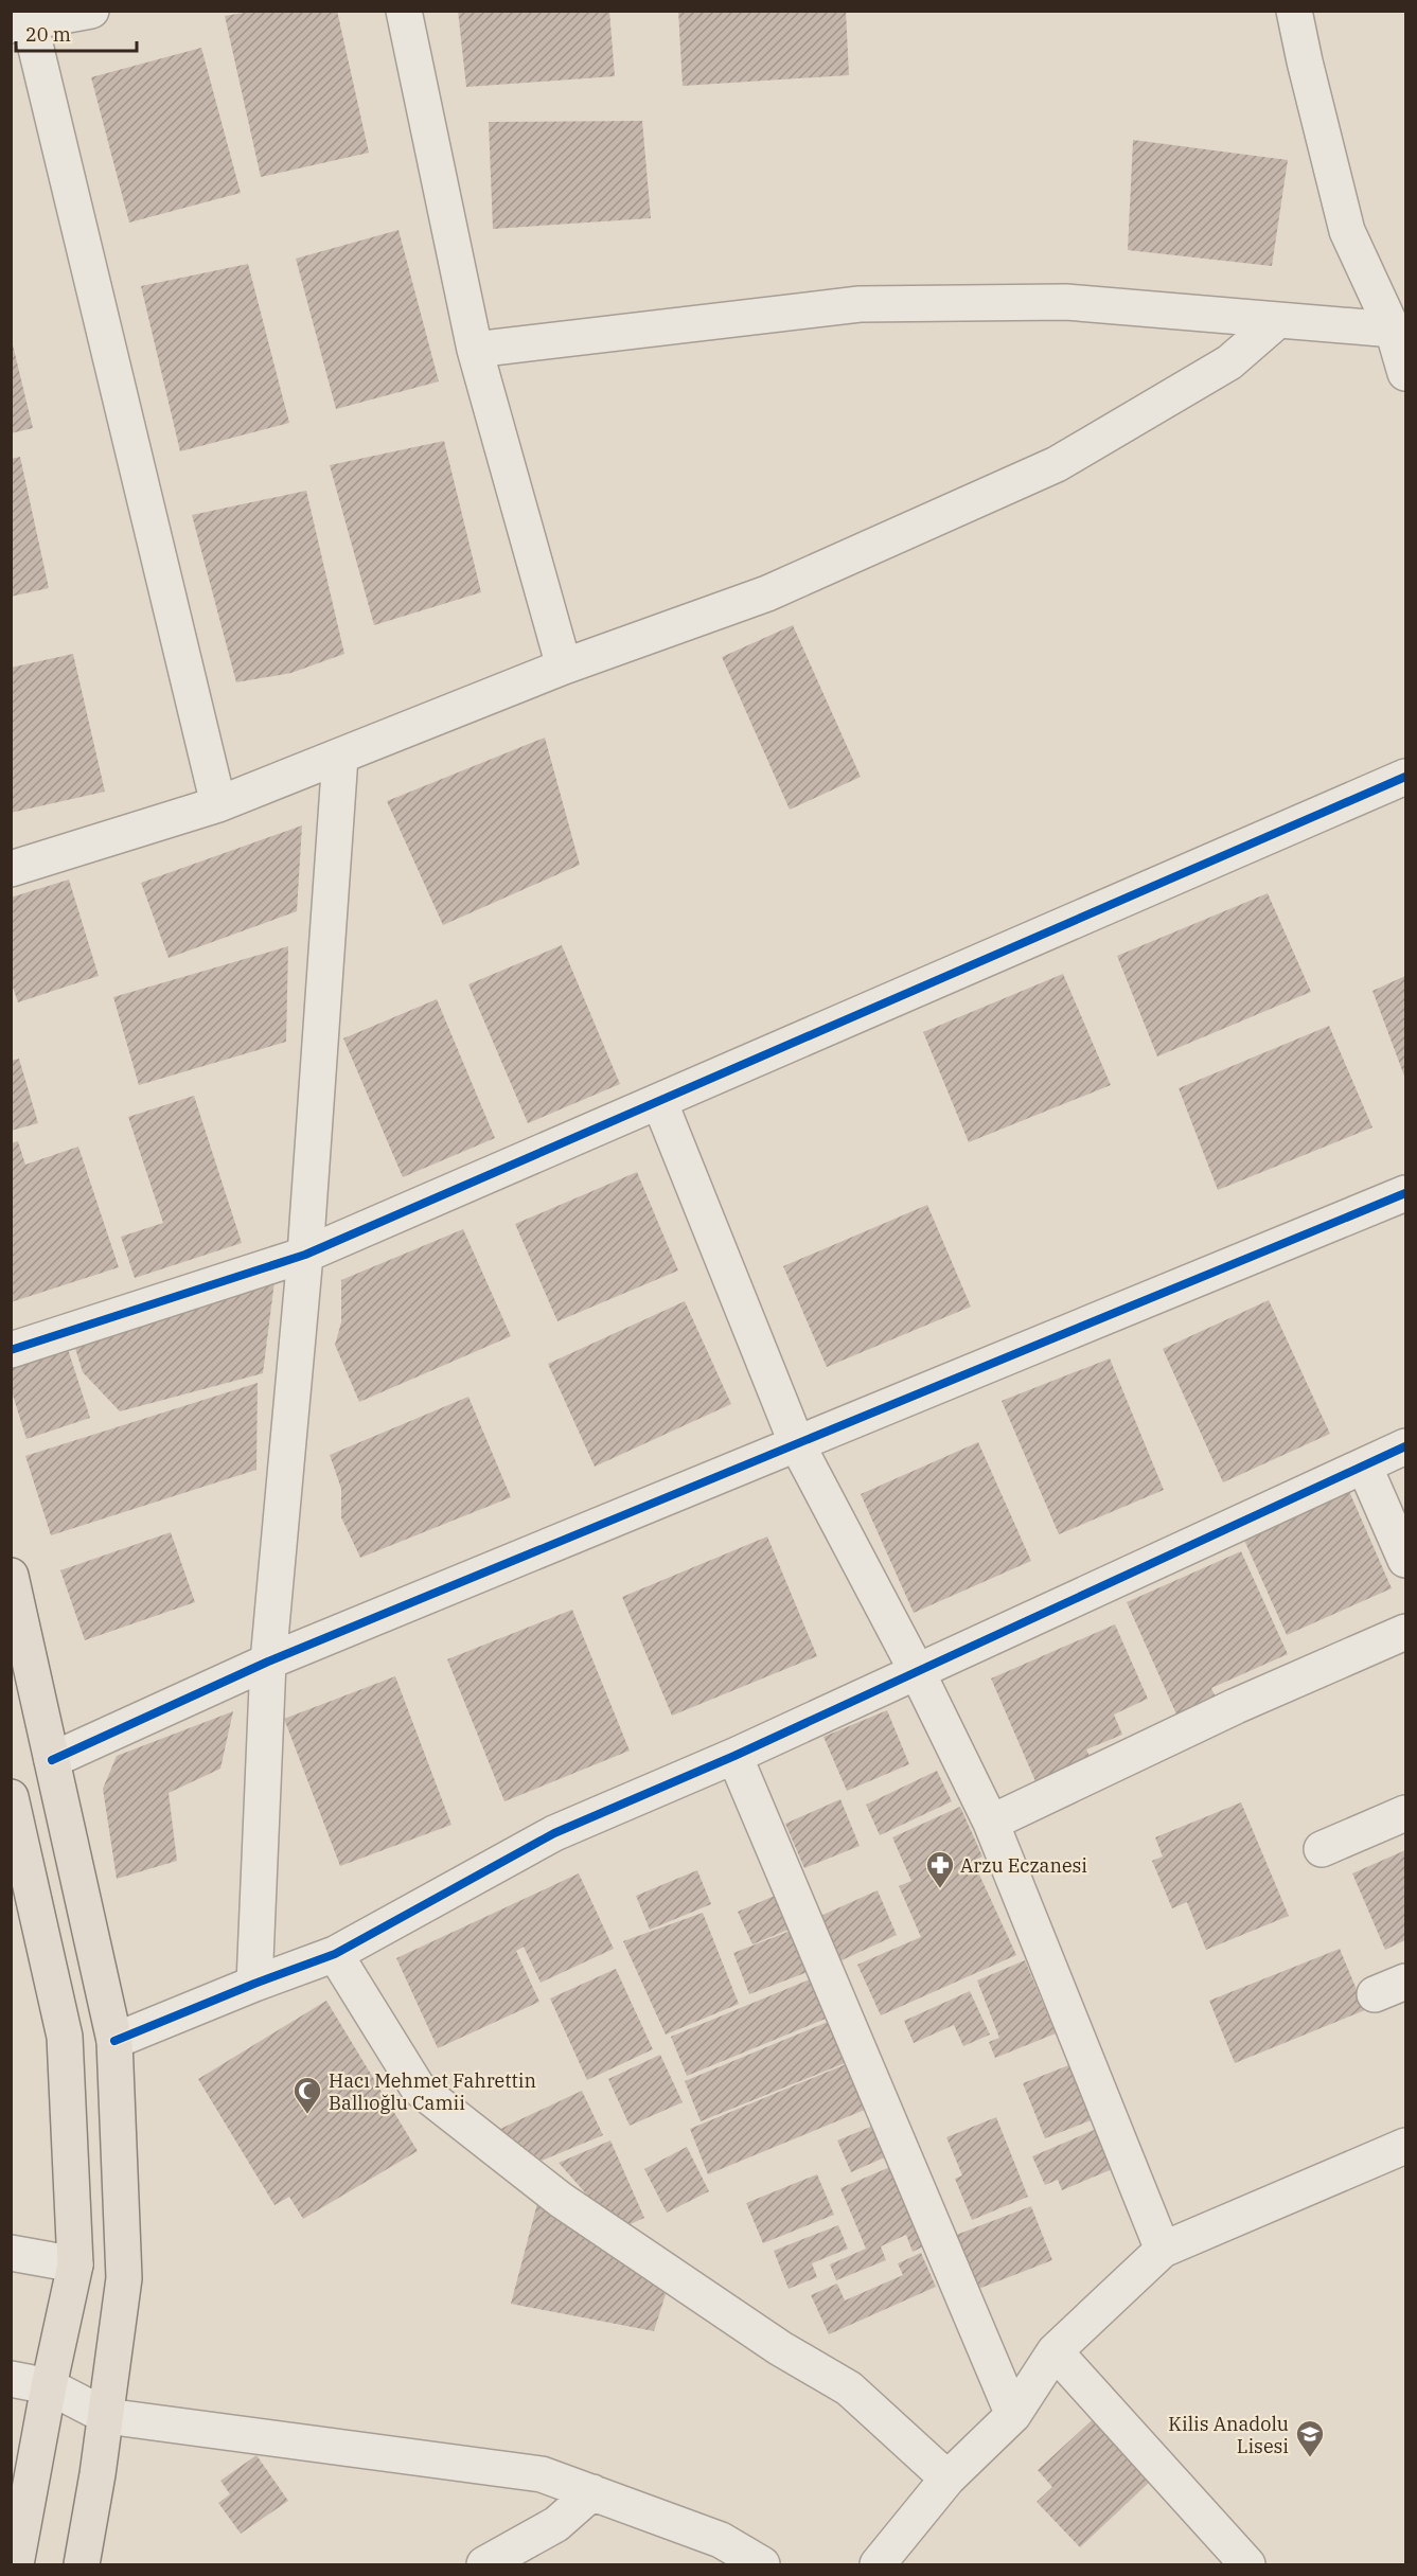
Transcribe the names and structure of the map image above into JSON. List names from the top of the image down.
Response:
{
  "places": {
    "pharmacy": ["Arzu Eczanesi"],
    "mosque": ["Hacı Mehmet Fahrettin Ballıoğlu Camii"],
    "school or university": ["Kilis Anadolu Lisesi"]
  },
  "scale_bar": "20 m"
}
